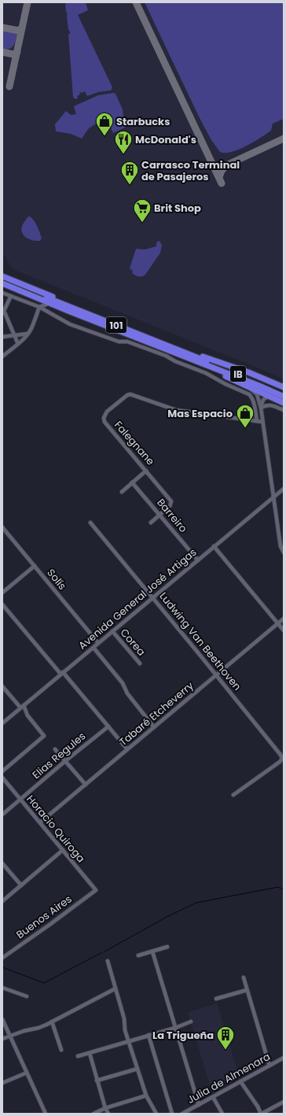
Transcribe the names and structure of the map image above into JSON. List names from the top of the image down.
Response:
{
  "streets": {
    "highway": ["101", "IB"],
    "street": [
      "Falegnane",
      "Barreiro",
      "Solís",
      "Avenida General José Artigas",
      "Ludwing Van Beethoven",
      "Corea",
      "Tabaré Etcheverry",
      "Elias Regules",
      "Horacio Quiroga",
      "Buenos Aires",
      "Julia de Almenara"
    ]
  },
  "crossings": [
    ["101", "IB"],
    ["Falegnane", "Barreiro"],
    ["Barreiro", "Avenida General José Artigas"],
    ["Solís", "Avenida General José Artigas"],
    ["Avenida General José Artigas", "Ludwing Van Beethoven"],
    ["Avenida General José Artigas", "Corea"],
    ["Ludwing Van Beethoven", "Tabaré Etcheverry"],
    ["Tabaré Etcheverry", "Horacio Quiroga"],
    ["Elias Regules", "Horacio Quiroga"],
    ["Horacio Quiroga", "Buenos Aires"]
  ],
  "places": {
    "shop": ["Starbucks", "Mas Espacio"],
    "restaurant": ["McDonald's"],
    "building": ["Carrasco Terminal de Pasajeros", "La Trigueña"],
    "supermarket": ["Brit Shop"]
  }
}
